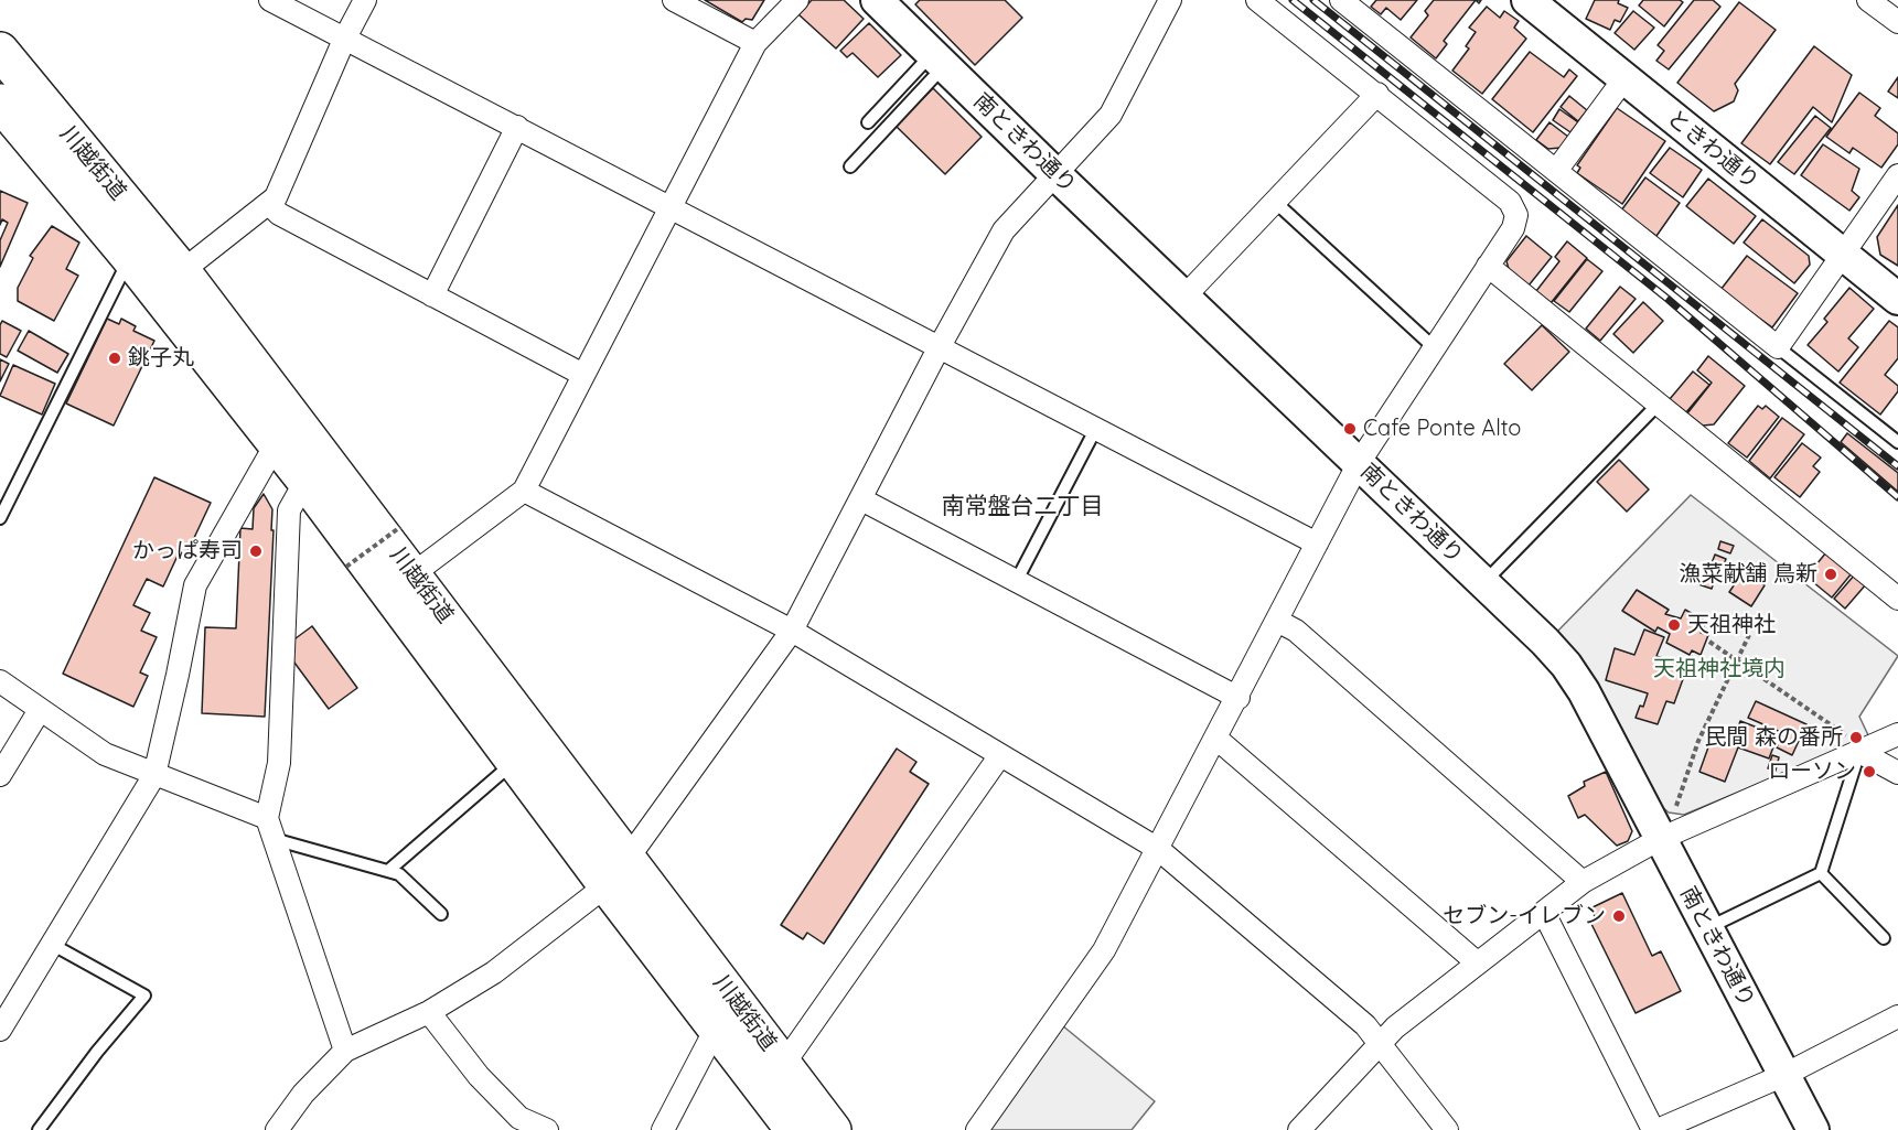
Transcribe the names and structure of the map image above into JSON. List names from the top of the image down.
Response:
{
  "streets": {
    "highway": ["川越街道"],
    "street": ["南ときわ通り", "ときわ通り"]
  },
  "districts": ["南常盤台二丁目"],
  "parks": ["天祖神社境内"],
  "places": [
    "銚子丸",
    "Cafe Ponte Alto",
    "かっぱ寿司",
    "漁菜献舗 鳥新",
    "天祖神社",
    "民間 森の番所",
    "ローソン",
    "セブン-イレブン"
  ]
}
